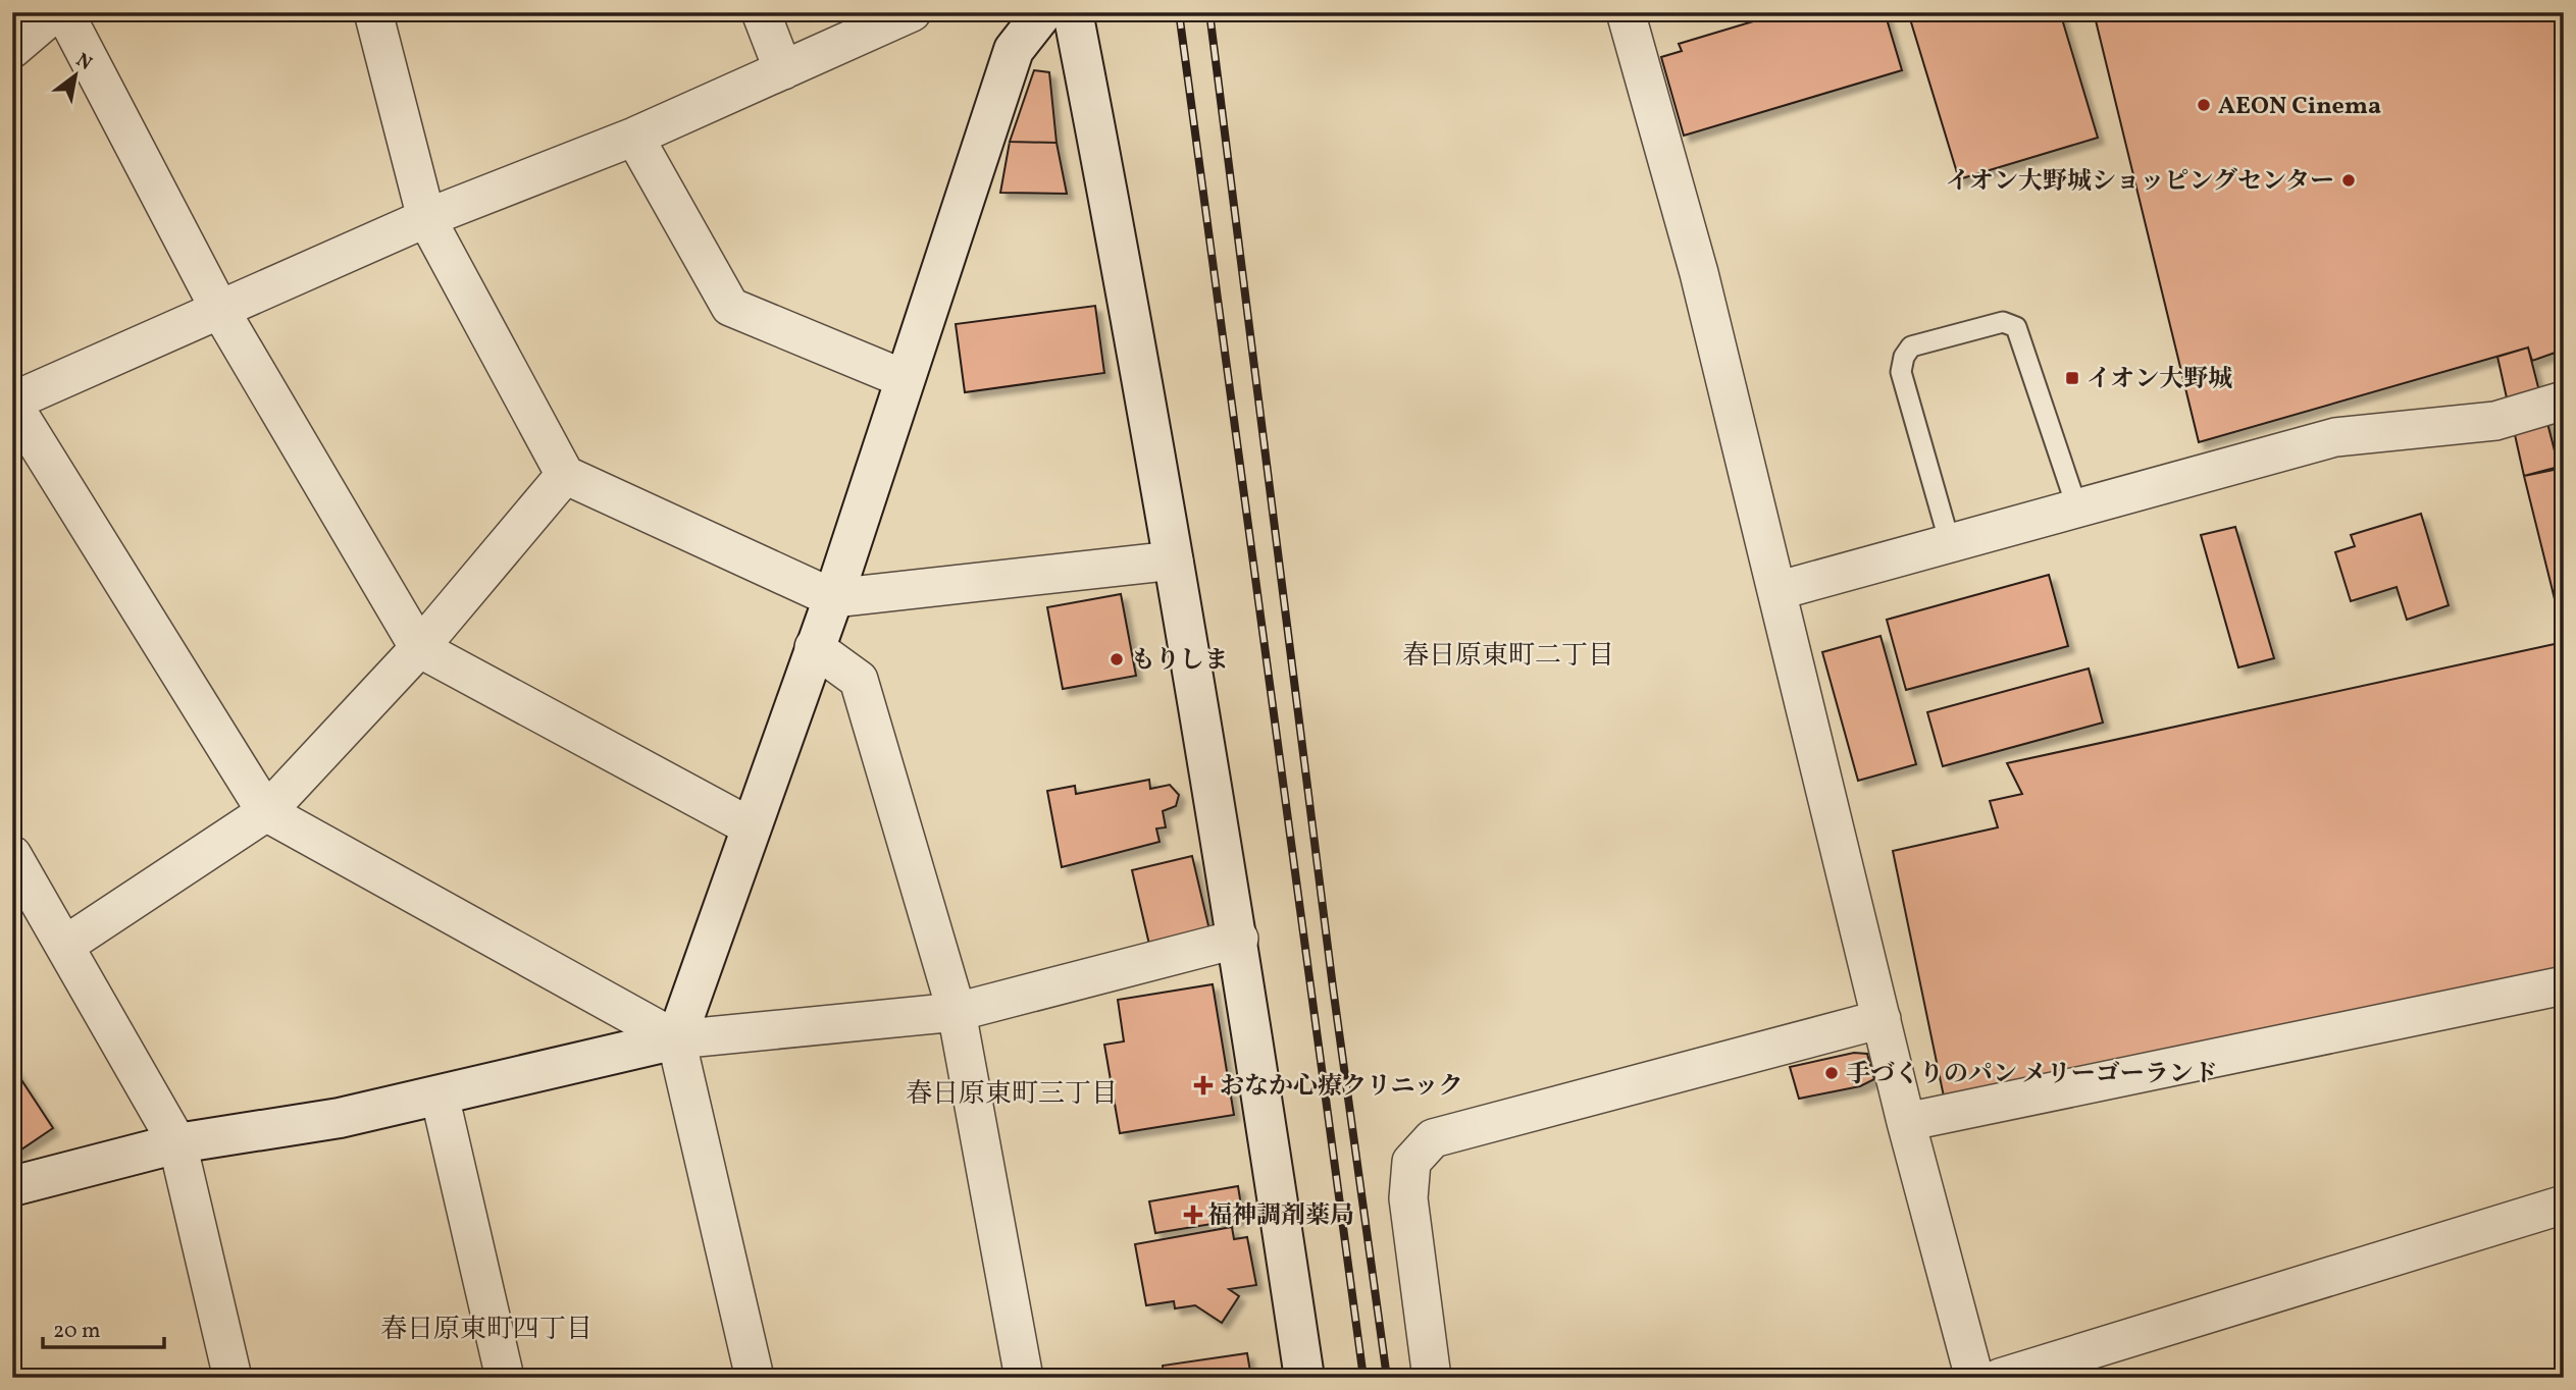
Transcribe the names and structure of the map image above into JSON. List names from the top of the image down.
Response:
{
  "districts": ["春日原東町二丁目", "春日原東町三丁目", "春日原東町四丁目"],
  "places": {
    "other": [
      "AEON Cinema",
      "イオン大野城ショッピングセンター",
      "もりしま",
      "手づくりのパン メリーゴーランド"
    ],
    "transit": ["イオン大野城"],
    "health": ["おなか心療クリニック", "福神調剤薬局"]
  },
  "scale_bar": "20 m",
  "north": "top right"
}
